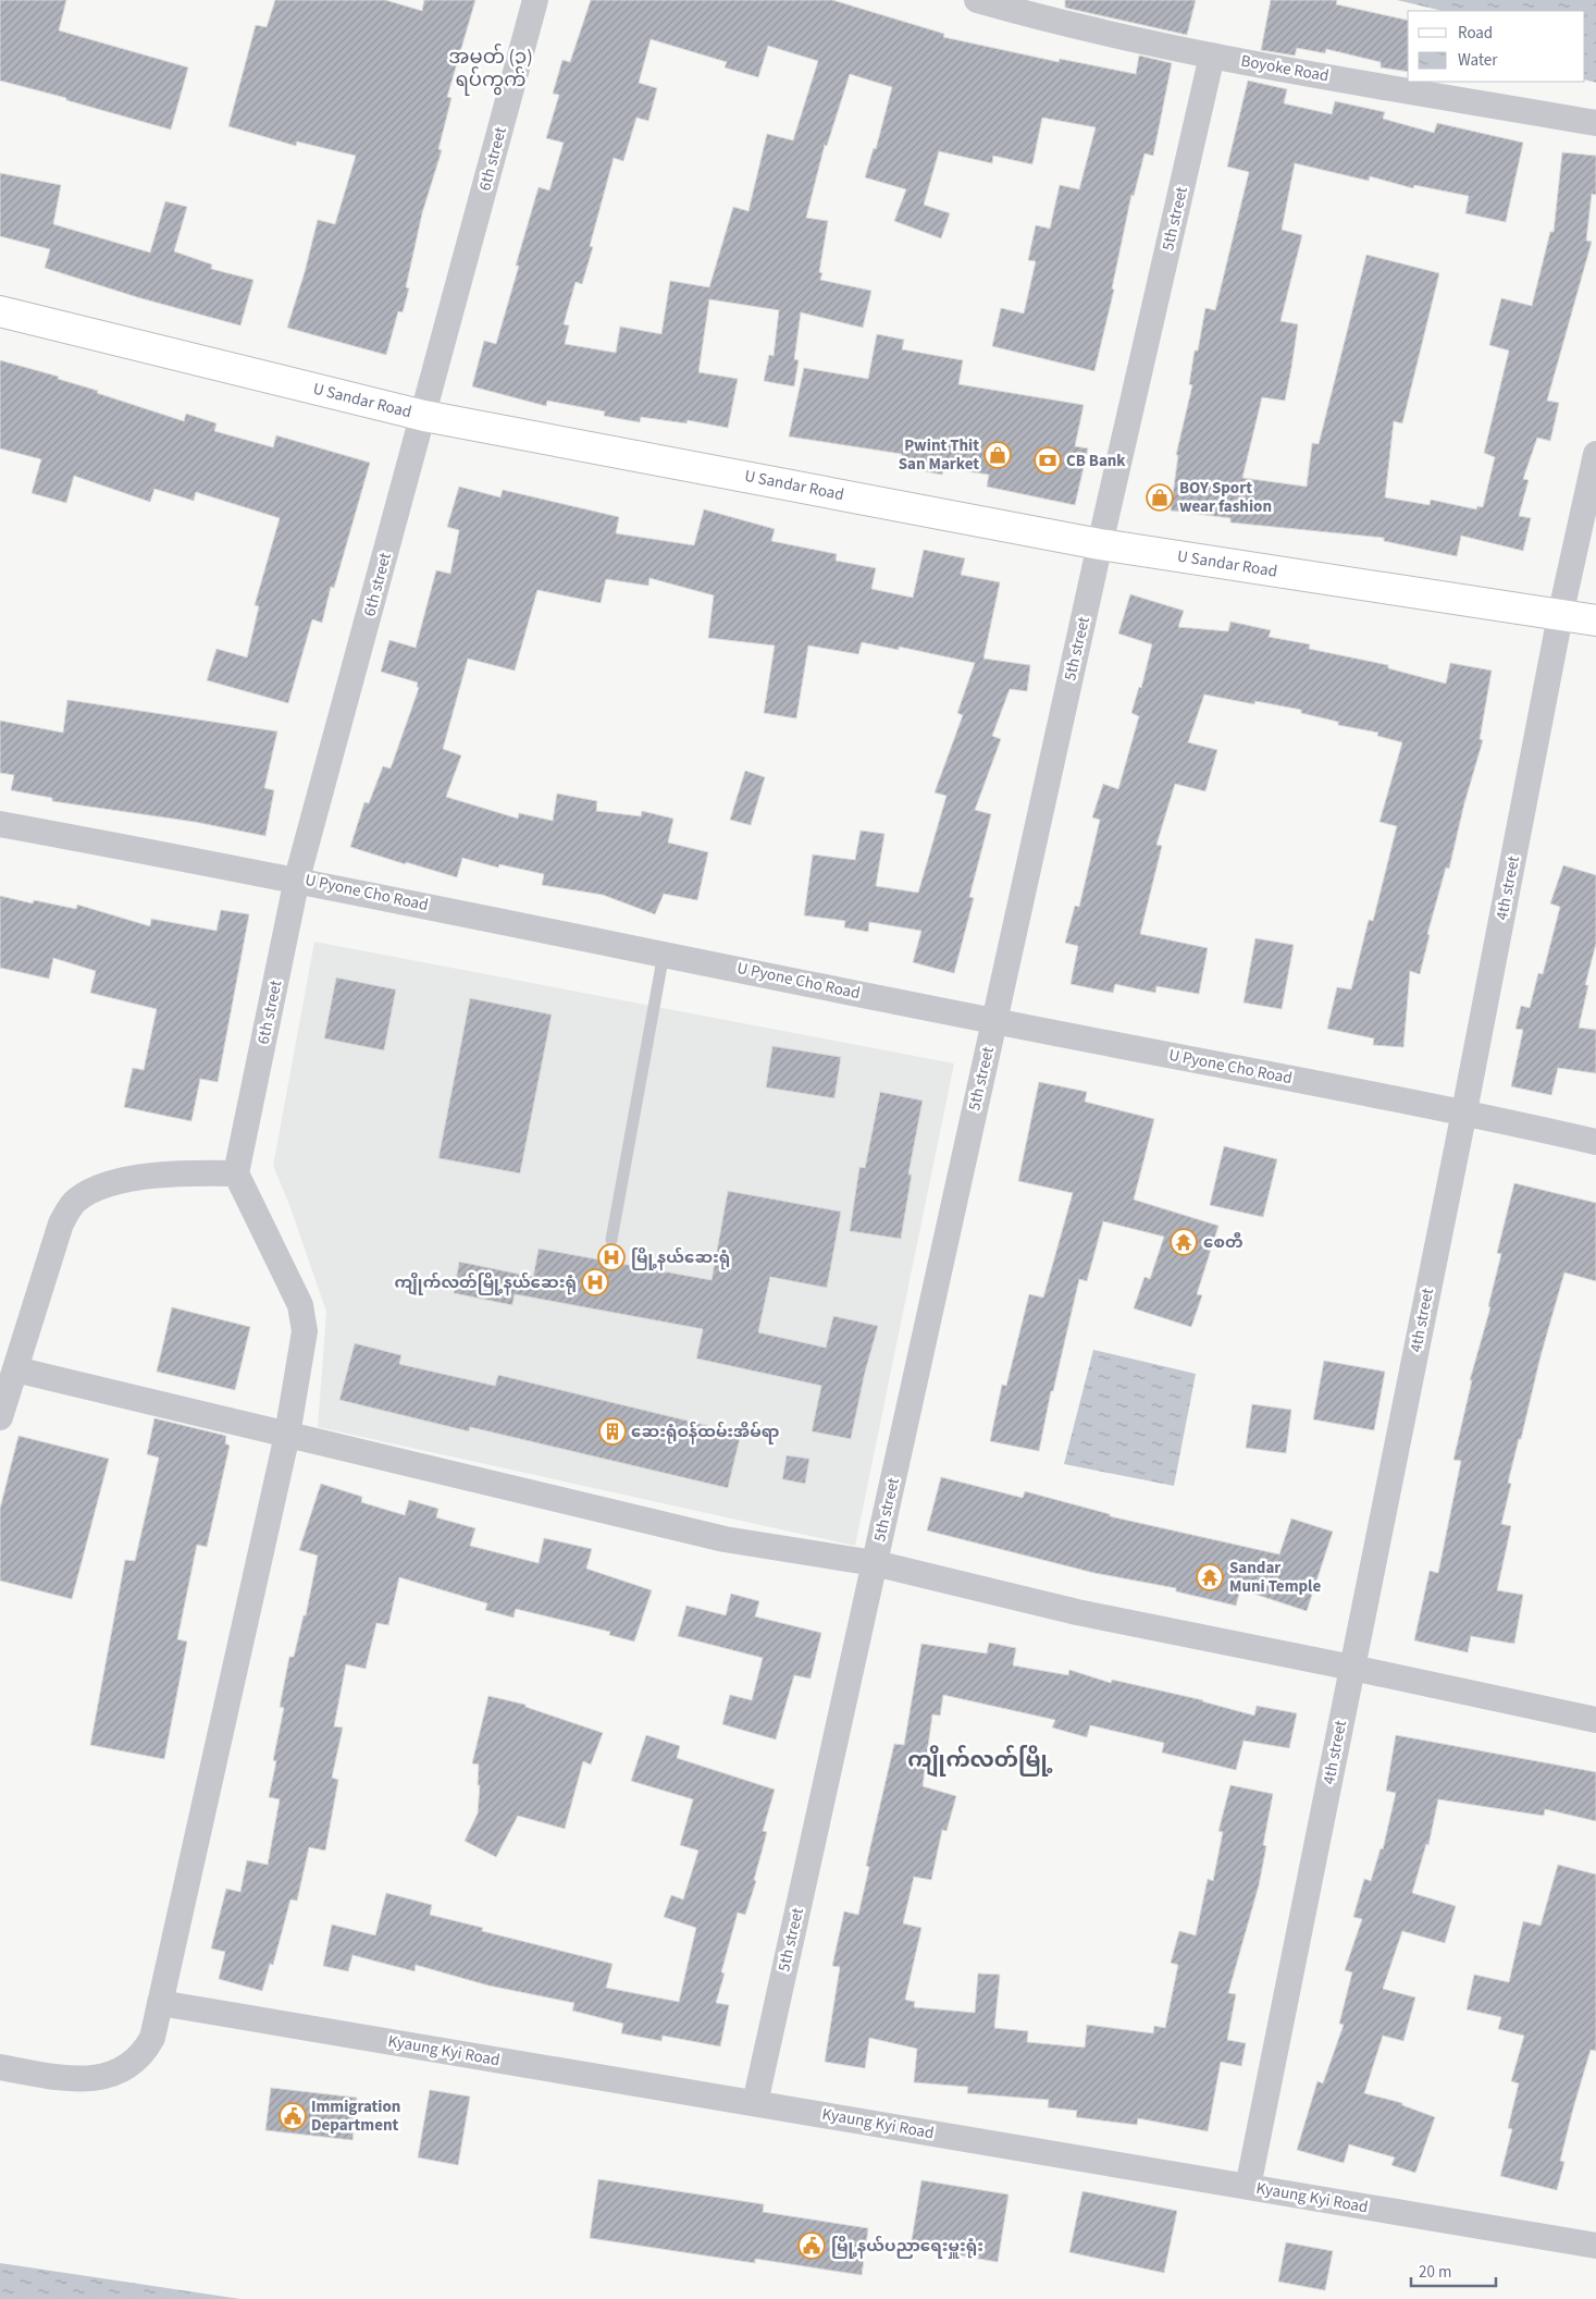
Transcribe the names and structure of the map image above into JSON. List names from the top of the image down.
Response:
{
  "streets": {
    "main road": ["U Sandar Road"],
    "street": [
      "Boyoke Road",
      "6th street",
      "5th street",
      "4th street",
      "U Pyone Cho Road",
      "Kyaung Kyi Road"
    ]
  },
  "crossings": [
    ["Boyoke Road", "5th street"],
    ["6th street", "U Sandar Road"],
    ["6th street", "U Pyone Cho Road"],
    ["5th street", "U Sandar Road"],
    ["5th street", "U Pyone Cho Road"],
    ["5th street", "Kyaung Kyi Road"],
    ["U Sandar Road", "4th street"],
    ["4th street", "U Pyone Cho Road"],
    ["4th street", "Kyaung Kyi Road"]
  ],
  "districts": ["အမှတ် (၃) ရပ်ကွက်", "ကျိုက်လတ်မြို့"],
  "places": {
    "shop": ["Pwint Thit San Market", "BOY Sport wear fashion"],
    "bank": ["CB Bank"],
    "temple": ["စေတီ", "Sandar Muni Temple"],
    "hospital": ["မြို့နယ်ဆေးရုံ", "ကျိုက်လတ်မြို့နယ်ဆေးရုံ"],
    "building": ["ဆေးရုံဝန်ထမ်းအိမ်ရာ"],
    "public building": ["Immigration Department", "မြို့နယ်ပညာရေးမှူးရုံး"]
  },
  "legend": ["Road", "Water"],
  "scale_bar": "20 m"
}
